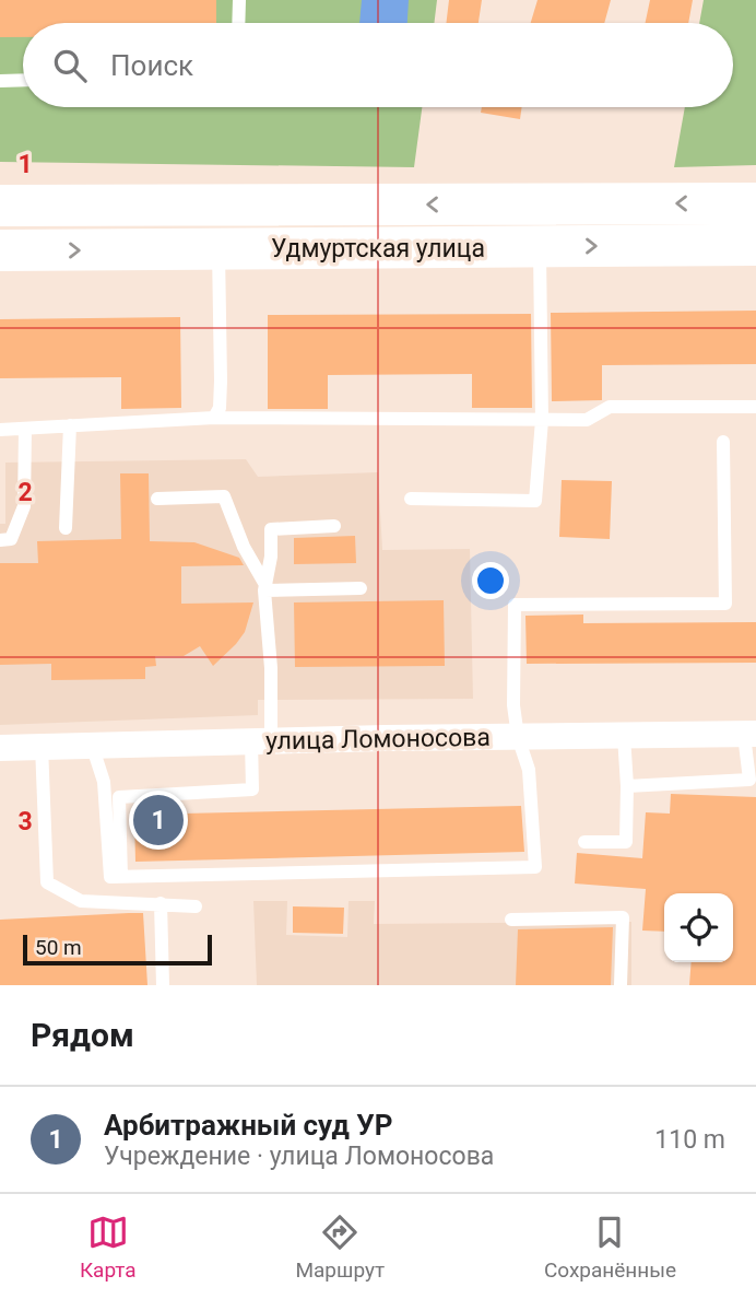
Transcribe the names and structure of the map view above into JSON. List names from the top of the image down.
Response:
{
  "streets": {
    "main road": ["Удмуртская улица"],
    "street": ["улица Ломоносова"]
  },
  "scale_bar": "50 m",
  "page": {
    "search": "Поиск",
    "pins": "1",
    "scale": "50 m",
    "heading": "Рядом",
    "list": [
      {
        "mark": "1",
        "name": "Арбитражный суд УР",
        "note": "Учреждение · улица Ломоносова",
        "value": "110 m"
      }
    ],
    "nav": ["Карта", "Маршрут", "Сохранённые"]
  },
  "grid": {
    "rows": ["1", "2", "3"]
  }
}
